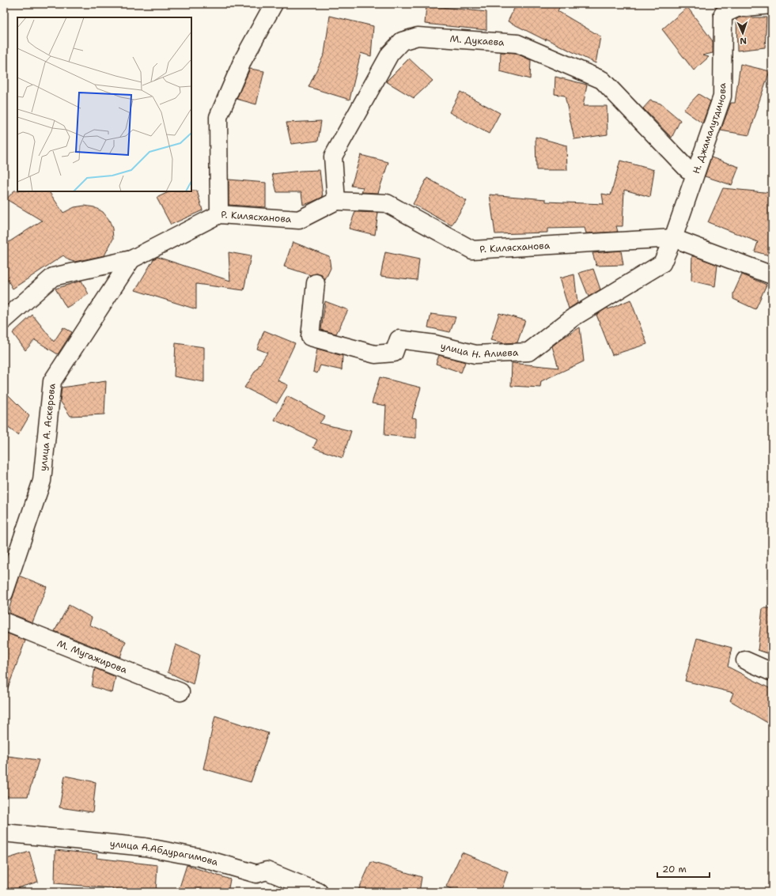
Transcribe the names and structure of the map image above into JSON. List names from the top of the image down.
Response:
{
  "streets": {
    "street": [
      "М. Дукаева",
      "Н. Джамалутдинова",
      "Р. Килясханова",
      "улица Н. Алиева",
      "улица А. Аскерова",
      "М. Мугажирова",
      "улица А.Абдурагимова"
    ]
  },
  "crossings": [
    ["М. Дукаева", "Р. Килясханова"],
    ["Н. Джамалутдинова", "Р. Килясханова"],
    ["Н. Джамалутдинова", "улица Н. Алиева"],
    ["Р. Килясханова", "улица Н. Алиева"],
    ["Р. Килясханова", "улица А. Аскерова"]
  ],
  "scale_bar": "20 m",
  "north": "bottom"
}
